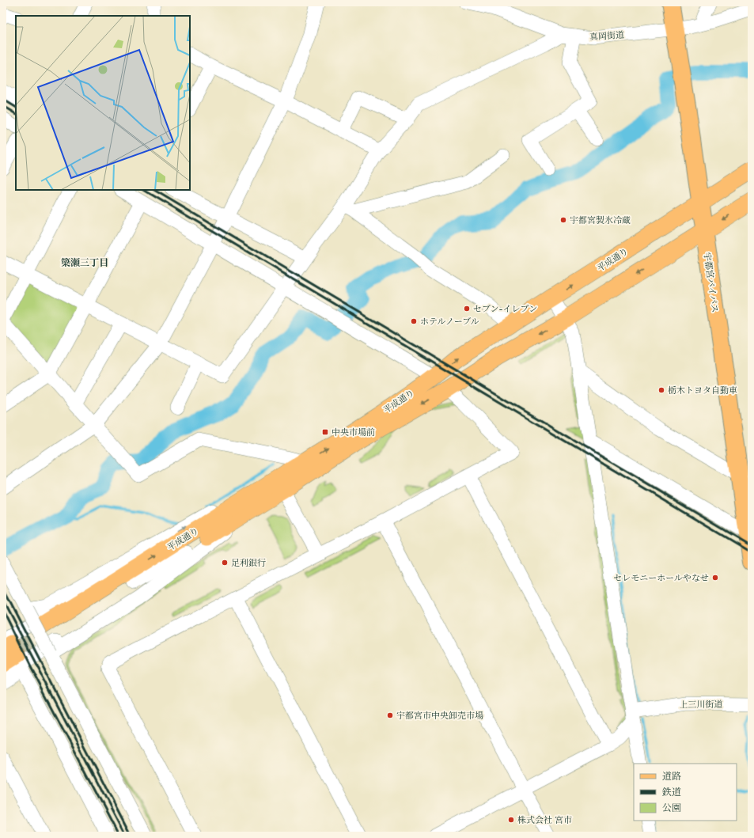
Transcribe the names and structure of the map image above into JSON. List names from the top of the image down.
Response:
{
  "streets": {
    "highway": ["宇都宮バイパス"],
    "main road": ["平成通り"],
    "street": ["真岡街道", "上三川街道"]
  },
  "crossings": [
    ["真岡街道", "宇都宮バイパス"],
    ["平成通り", "宇都宮バイパス"]
  ],
  "districts": ["簗瀬三丁目"],
  "places": {
    "other": [
      "宇都宮製氷冷蔵",
      "セブン-イレブン",
      "ホテルノーブル",
      "栃木トヨタ自動車",
      "足利銀行",
      "セレモニーホールやなせ",
      "宇都宮市中央卸売市場",
      "株式会社 宮市"
    ],
    "transit": ["中央市場前"]
  },
  "legend": ["道路", "鉄道", "公園"]
}
